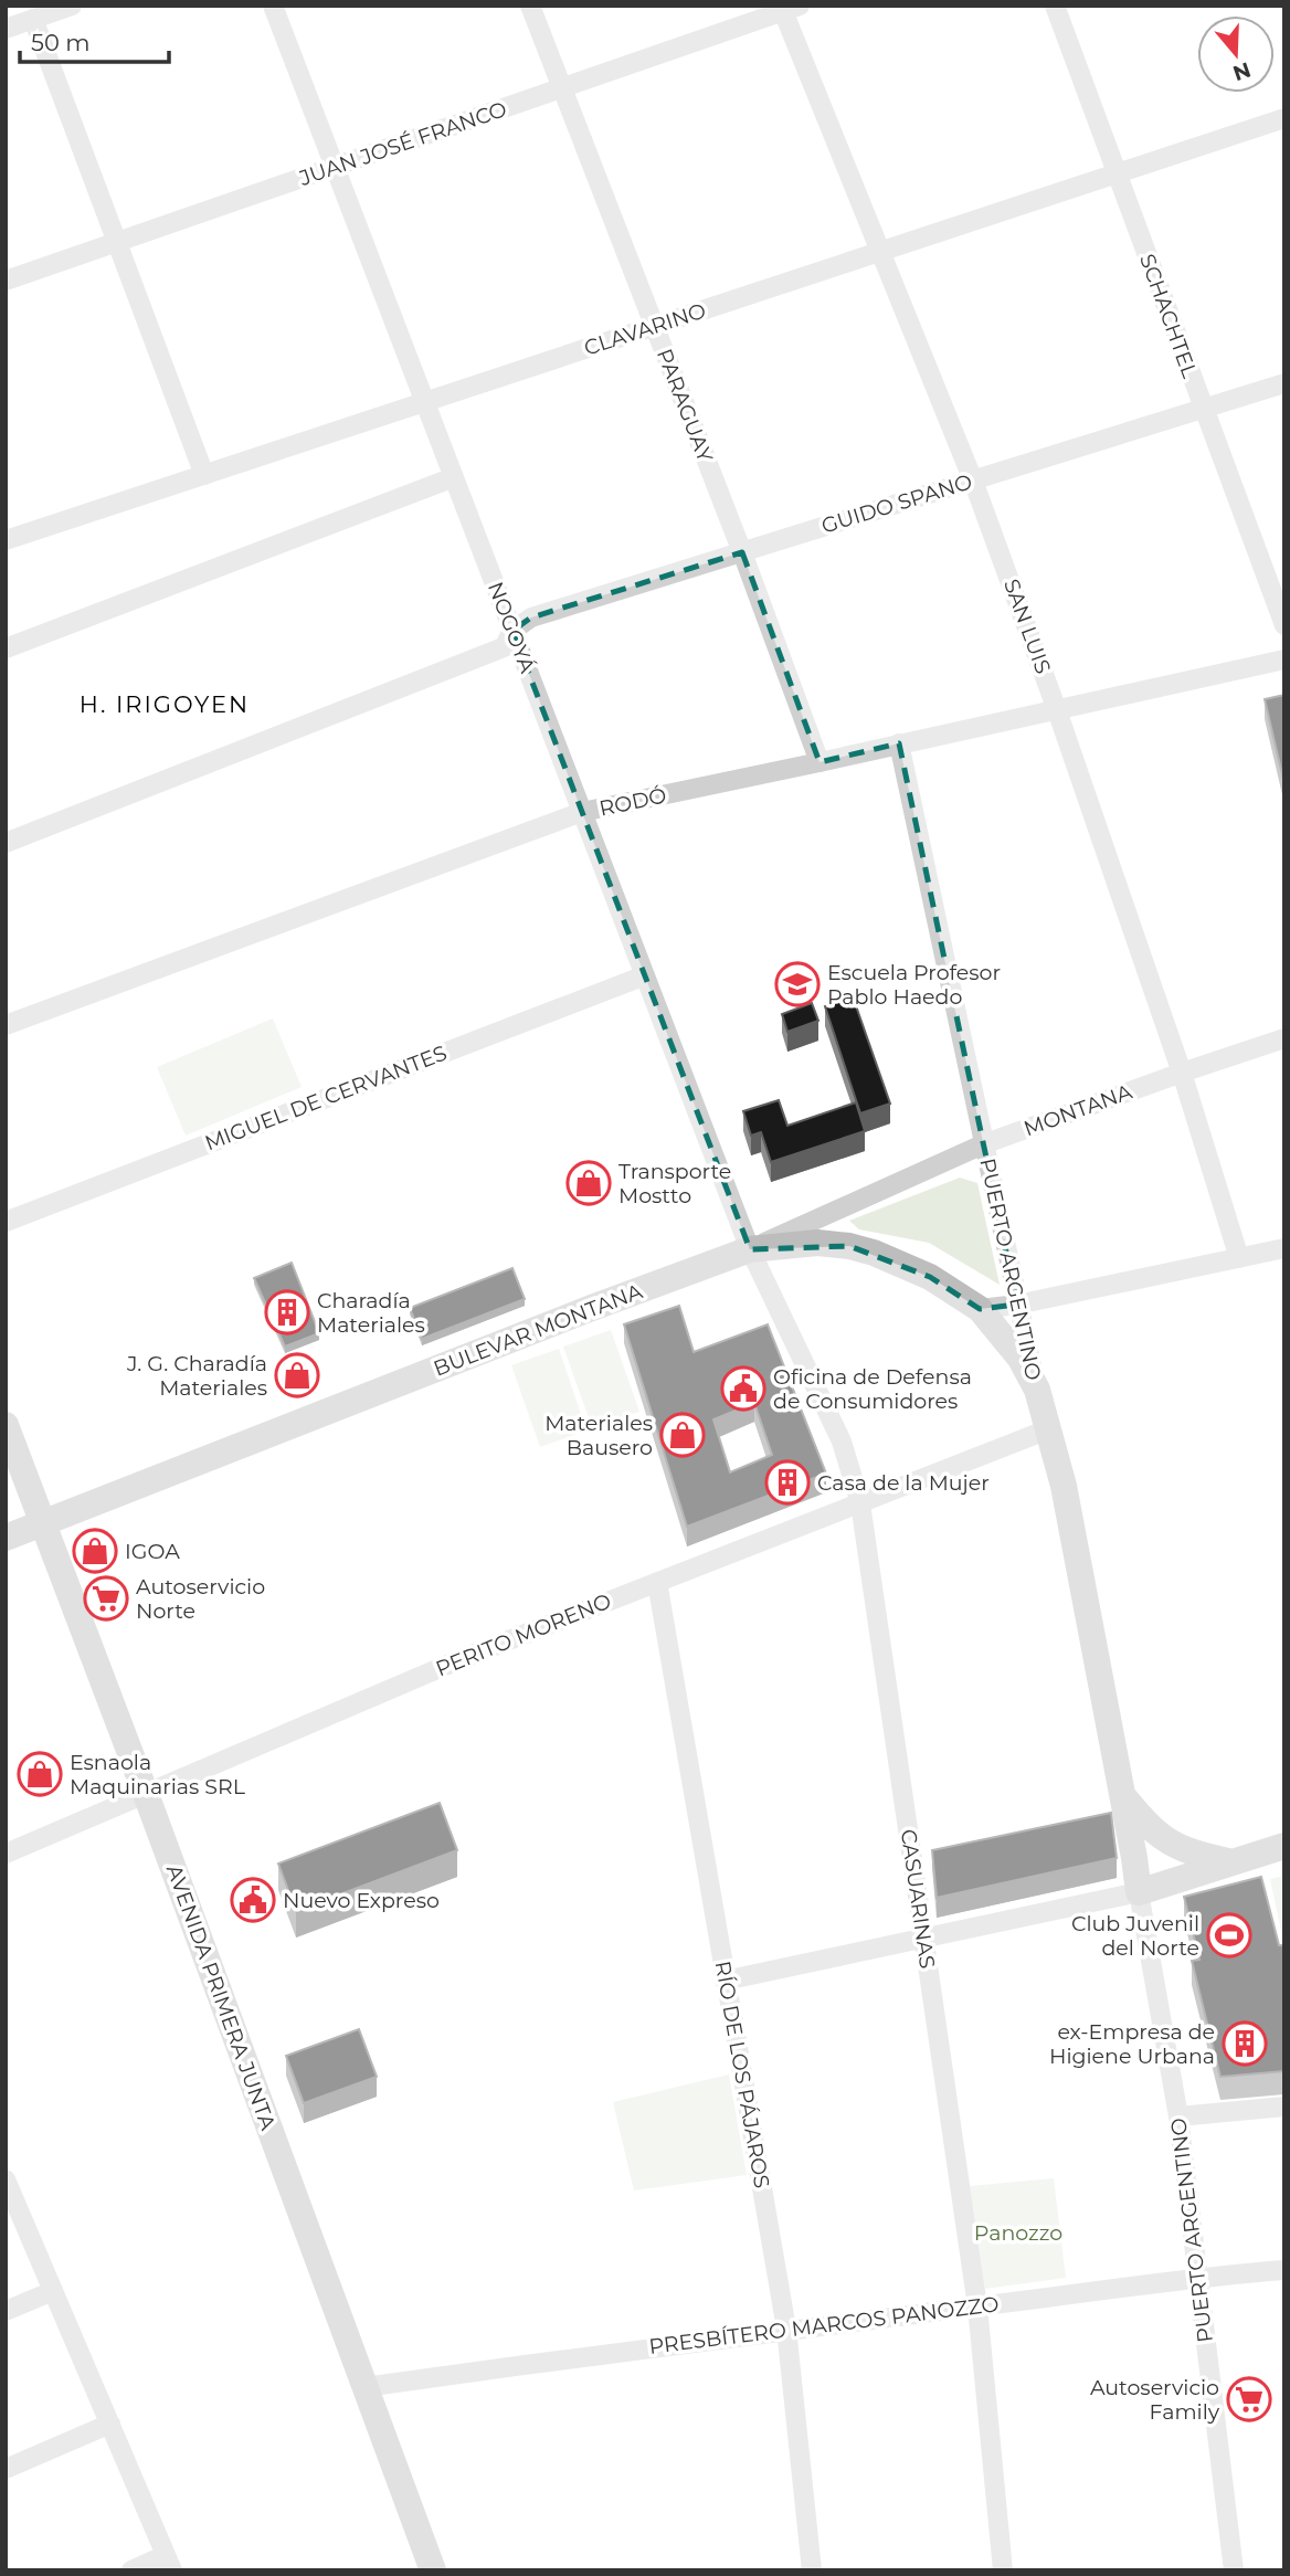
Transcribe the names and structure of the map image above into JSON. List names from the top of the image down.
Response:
{
  "streets": {
    "main road": ["PUERTO ARGENTINO", "BULEVAR MONTANA", "AVENIDA PRIMERA JUNTA"],
    "street": [
      "JUAN JOSÉ FRANCO",
      "SCHACHTEL",
      "CLAVARINO",
      "PARAGUAY",
      "GUIDO SPANO",
      "SAN LUIS",
      "NOGOYÁ",
      "RODÓ",
      "MIGUEL DE CERVANTES",
      "MONTANA",
      "PERITO MORENO",
      "CASUARINAS",
      "RÍO DE LOS PÁJAROS",
      "PRESBÍTERO MARCOS PANOZZO"
    ]
  },
  "crossings": [
    ["JUAN JOSÉ FRANCO", "PARAGUAY"],
    ["JUAN JOSÉ FRANCO", "SAN LUIS"],
    ["JUAN JOSÉ FRANCO", "NOGOYÁ"],
    ["SCHACHTEL", "CLAVARINO"],
    ["SCHACHTEL", "GUIDO SPANO"],
    ["CLAVARINO", "PARAGUAY"],
    ["CLAVARINO", "SAN LUIS"],
    ["CLAVARINO", "NOGOYÁ"],
    ["PARAGUAY", "GUIDO SPANO"],
    ["PARAGUAY", "RODÓ"],
    ["GUIDO SPANO", "SAN LUIS"],
    ["GUIDO SPANO", "NOGOYÁ"],
    ["SAN LUIS", "RODÓ"],
    ["SAN LUIS", "MONTANA"],
    ["NOGOYÁ", "RODÓ"],
    ["NOGOYÁ", "MIGUEL DE CERVANTES"],
    ["NOGOYÁ", "MONTANA"],
    ["NOGOYÁ", "BULEVAR MONTANA"],
    ["NOGOYÁ", "CASUARINAS"],
    ["RODÓ", "PUERTO ARGENTINO"],
    ["MONTANA", "PUERTO ARGENTINO"],
    ["MONTANA", "BULEVAR MONTANA"],
    ["MONTANA", "CASUARINAS"],
    ["PUERTO ARGENTINO", "BULEVAR MONTANA"],
    ["PUERTO ARGENTINO", "PERITO MORENO"],
    ["PUERTO ARGENTINO", "PRESBÍTERO MARCOS PANOZZO"],
    ["BULEVAR MONTANA", "CASUARINAS"],
    ["BULEVAR MONTANA", "AVENIDA PRIMERA JUNTA"],
    ["PERITO MORENO", "CASUARINAS"],
    ["PERITO MORENO", "AVENIDA PRIMERA JUNTA"],
    ["PERITO MORENO", "RÍO DE LOS PÁJAROS"],
    ["CASUARINAS", "PRESBÍTERO MARCOS PANOZZO"],
    ["AVENIDA PRIMERA JUNTA", "PRESBÍTERO MARCOS PANOZZO"],
    ["RÍO DE LOS PÁJAROS", "PRESBÍTERO MARCOS PANOZZO"]
  ],
  "districts": ["H. IRIGOYEN"],
  "parks": ["Panozzo"],
  "places": {
    "school or university": ["Escuela Profesor Pablo Haedo"],
    "shop": [
      "Transporte Mostto",
      "J. G. Charadía Materiales",
      "Materiales Bausero",
      "IGOA",
      "Esnaola Maquinarias SRL"
    ],
    "building": ["Charadía Materiales", "Casa de la Mujer", "ex-Empresa de Higiene Urbana"],
    "public building": ["Oficina de Defensa de Consumidores", "Nuevo Expreso"],
    "supermarket": ["Autoservicio Norte", "Autoservicio Family"],
    "sports": ["Club Juvenil del Norte"]
  },
  "scale_bar": "50 m",
  "north": "bottom"
}
